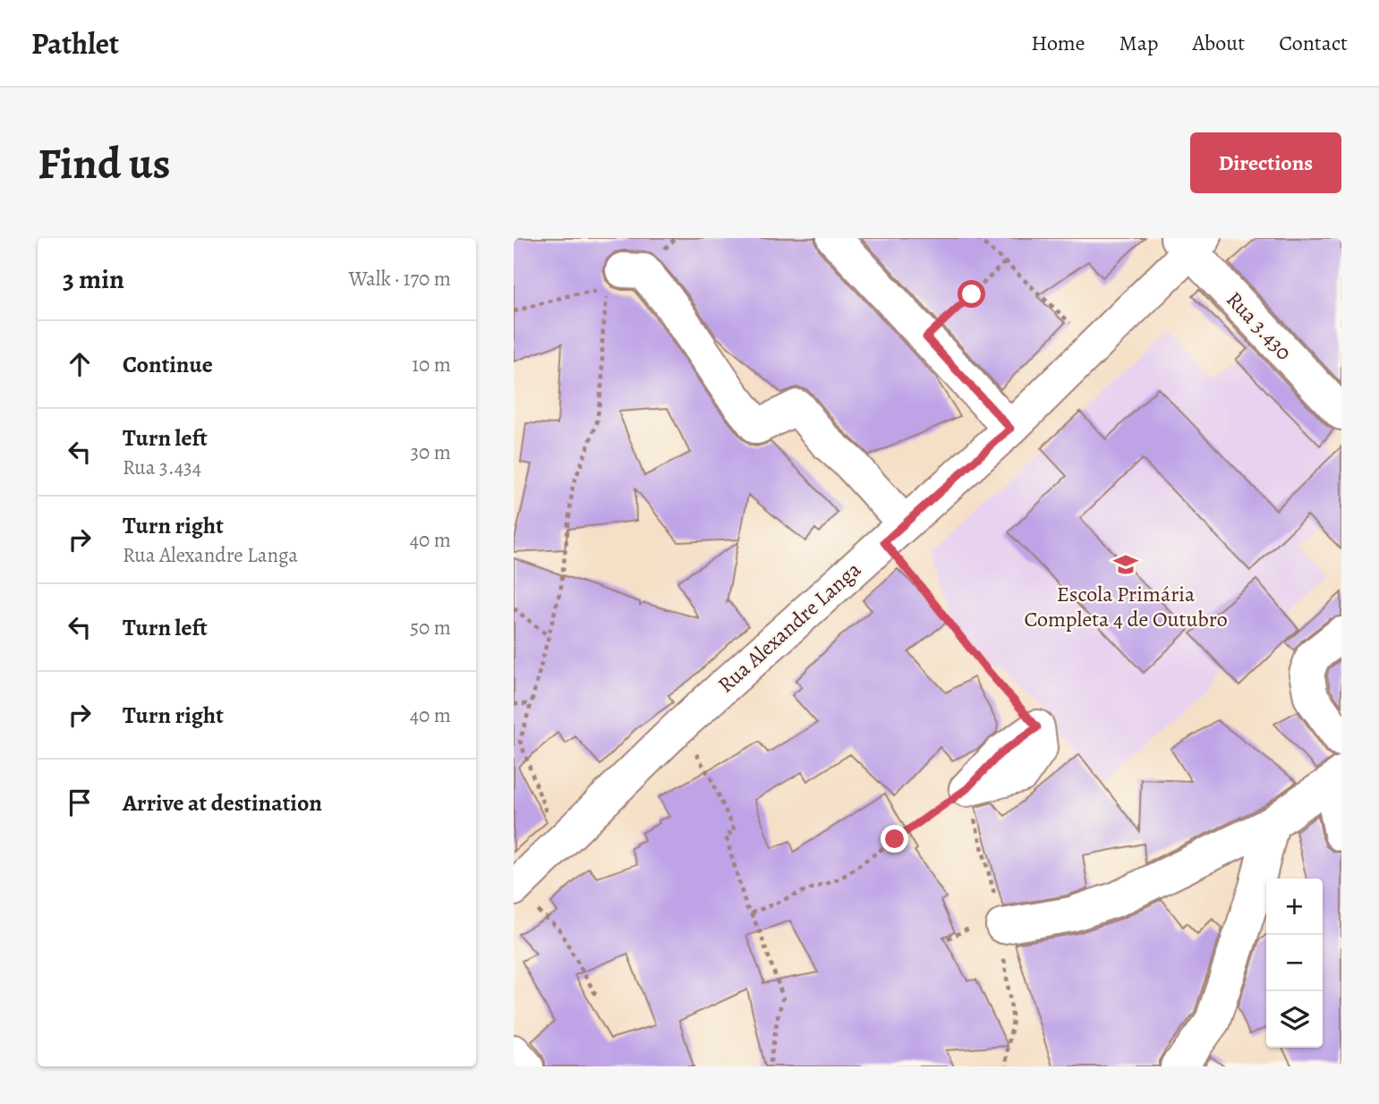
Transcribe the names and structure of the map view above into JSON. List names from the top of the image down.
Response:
{
  "streets": {
    "street": ["Rua 3.430", "Rua Alexandre Langa"]
  },
  "crossings": [
    ["Rua 3.430", "Rua Alexandre Langa"]
  ],
  "places": {
    "school or university": ["Escola Primária Completa 4 de Outubro"]
  },
  "page": {
    "header": "Pathlet",
    "nav": [
      "Home",
      "Map",
      "About",
      "Contact"
    ],
    "buttons": "Directions",
    "title": "Find us",
    "heading": ["3 min", "Walk · 170 m"],
    "list": [
      ["Continue", "10 m"],
      ["Turn left", "Rua 3.434", "30 m"],
      ["Turn right", "Rua Alexandre Langa", "40 m"],
      ["Turn left", "50 m"],
      ["Turn right", "40 m"],
      "Arrive at destination"
    ],
    "map_buttons": ["+", "−"]
  }
}
